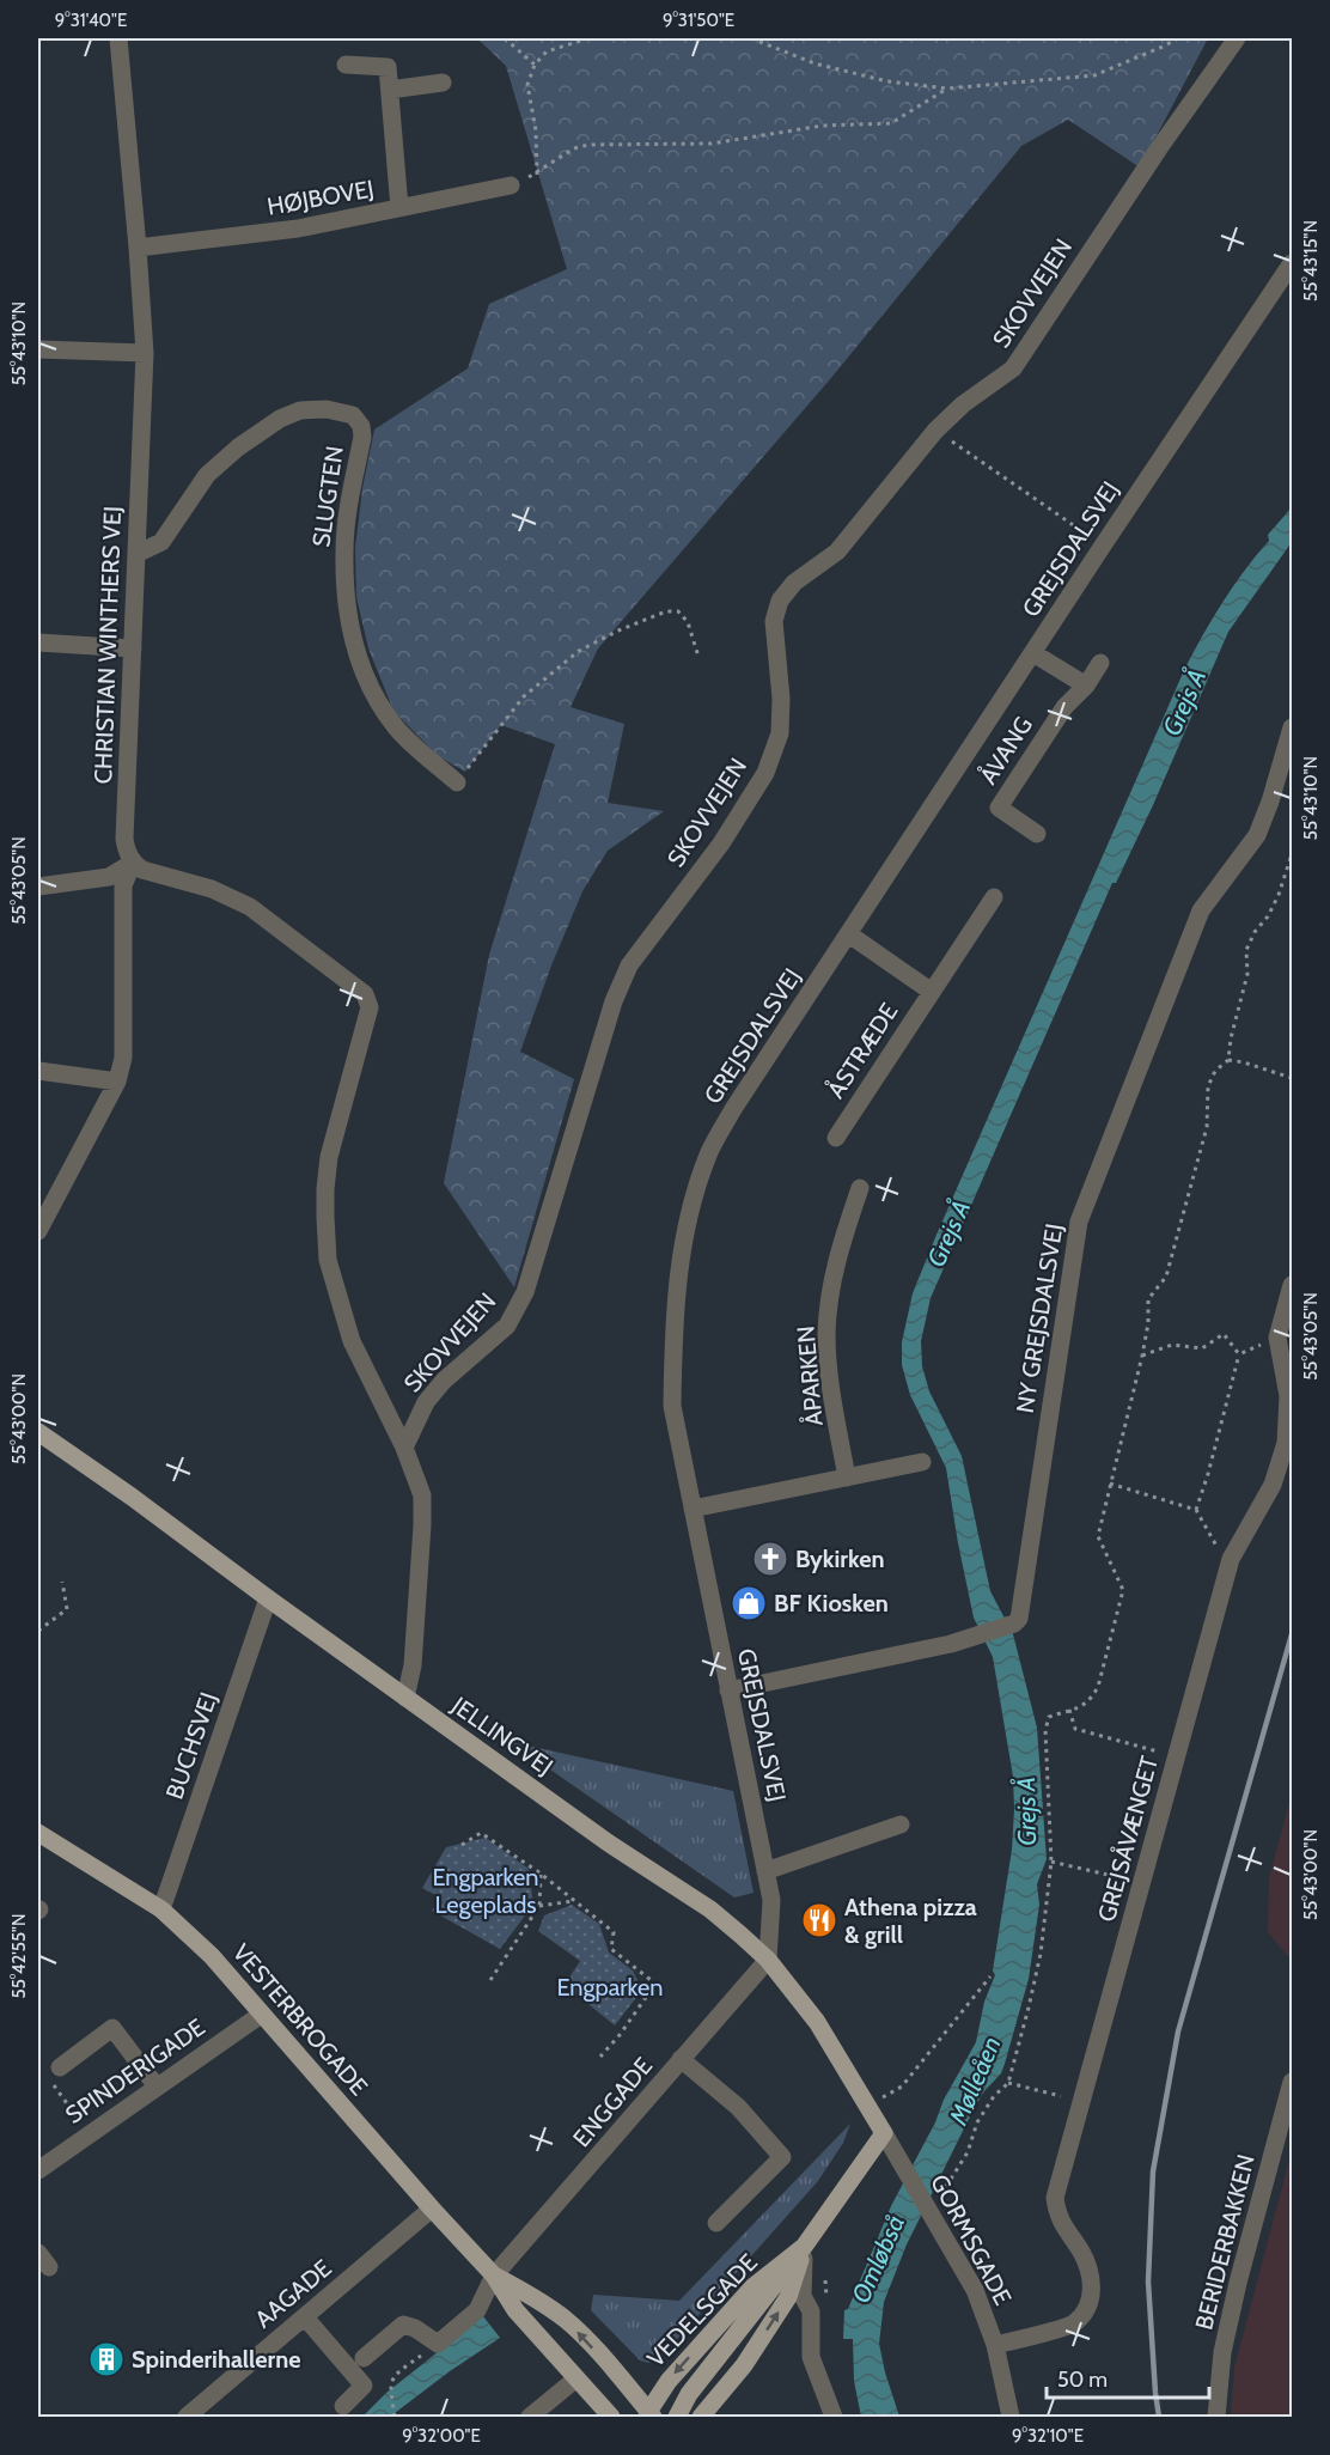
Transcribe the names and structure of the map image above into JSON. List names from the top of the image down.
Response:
{
  "streets": {
    "main road": ["JELLINGVEJ", "VESTERBROGADE", "VEDELSGADE"],
    "street": [
      "HØJBOVEJ",
      "SKOVVEJEN",
      "SLUGTEN",
      "GREJSDALSVEJ",
      "CHRISTIAN WINTHERS VEJ",
      "ÅVANG",
      "ÅSTRÆDE",
      "NY GREJSDALSVEJ",
      "ÅPARKEN",
      "BUCHSVEJ",
      "GREJSÅVÆNGET",
      "SPINDERIGADE",
      "ENGGADE",
      "GORMSGADE",
      "BERIDERBAKKEN",
      "AAGADE"
    ]
  },
  "crossings": [
    ["HØJBOVEJ", "CHRISTIAN WINTHERS VEJ"],
    ["SLUGTEN", "CHRISTIAN WINTHERS VEJ"],
    ["GREJSDALSVEJ", "ÅSTRÆDE"],
    ["GREJSDALSVEJ", "NY GREJSDALSVEJ"],
    ["GREJSDALSVEJ", "JELLINGVEJ"],
    ["GREJSDALSVEJ", "ENGGADE"],
    ["JELLINGVEJ", "BUCHSVEJ"],
    ["JELLINGVEJ", "ENGGADE"],
    ["JELLINGVEJ", "GORMSGADE"],
    ["JELLINGVEJ", "VEDELSGADE"],
    ["BUCHSVEJ", "VESTERBROGADE"],
    ["GREJSÅVÆNGET", "GORMSGADE"],
    ["VESTERBROGADE", "SPINDERIGADE"],
    ["VESTERBROGADE", "ENGGADE"],
    ["VESTERBROGADE", "AAGADE"],
    ["VESTERBROGADE", "VEDELSGADE"],
    ["GORMSGADE", "VEDELSGADE"]
  ],
  "water": ["Grejs Å", "Mølleåen", "Omløbså"],
  "parks": ["Engparken Legeplads", "Engparken"],
  "places": {
    "church": ["Bykirken"],
    "shop": ["BF Kiosken"],
    "restaurant": ["Athena pizza & grill"],
    "building": ["Spinderihallerne"]
  },
  "scale_bar": "50 m",
  "coordinates": [
    "9°31'40\"E",
    "9°31'50\"E",
    "55°43'15\"N",
    "55°43'10\"N",
    "55°43'05\"N",
    "55°43'00\"N",
    "55°42'55\"N",
    "9°32'00\"E",
    "9°32'10\"E"
  ]
}
